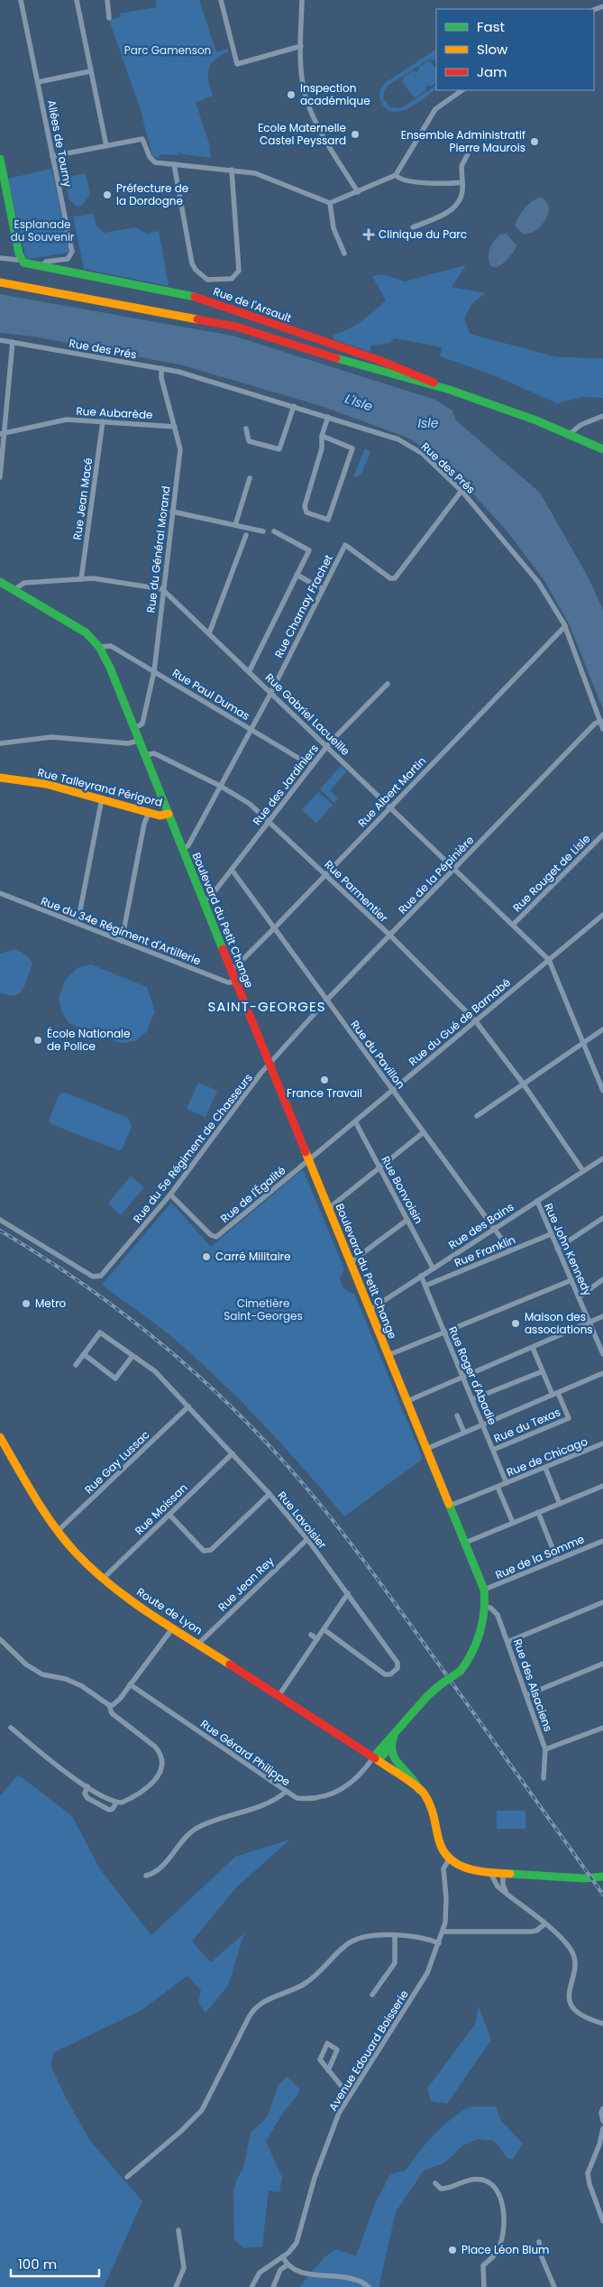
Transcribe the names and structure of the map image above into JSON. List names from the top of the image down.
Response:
{
  "streets": {
    "main road": [
      "Rue de l'Arsault",
      "Rue Talleyrand Périgord",
      "Boulevard du Petit Change",
      "Route de Lyon"
    ],
    "street": [
      "Allées de Tourny",
      "Rue des Prés",
      "Rue Aubarède",
      "Rue Jean Macé",
      "Rue du Général Morand",
      "Rue Charnay Frachet",
      "Rue Paul Dumas",
      "Rue Gabriel Lacueille",
      "Rue des Jardiniers",
      "Rue Albert Martin",
      "Rue Rouget de Lisle",
      "Rue de la Pépinière",
      "Rue Parmentier",
      "Rue du 34e Régiment d'Artillerie",
      "Rue du Gué de Barnabé",
      "Rue du Pavillon",
      "Rue du 5e Régiment de Chasseurs",
      "Rue Bonvoisin",
      "Rue de l'Égalité",
      "Rue des Bains",
      "Rue John Kennedy",
      "Rue Franklin",
      "Rue Roger d'Abadie",
      "Rue du Texas",
      "Rue de Chicago",
      "Rue Gay Lussac",
      "Rue Moissan",
      "Rue Lavoisier",
      "Rue de la Somme",
      "Rue Jean Rey",
      "Rue des Alsaciens",
      "Rue Gérard Philippe",
      "Avenue Edouard Boisserie"
    ]
  },
  "crossings": [
    ["Allées de Tourny", "Rue de l'Arsault"],
    ["Rue des Prés", "Rue du Général Morand"],
    ["Rue des Prés", "Rue Charnay Frachet"],
    ["Rue des Prés", "Rue Albert Martin"],
    ["Rue des Prés", "Rue de la Pépinière"],
    ["Rue Aubarède", "Rue Jean Macé"],
    ["Rue Aubarède", "Rue du Général Morand"],
    ["Rue du Général Morand", "Rue Paul Dumas"],
    ["Rue du Général Morand", "Rue Gabriel Lacueille"],
    ["Rue du Général Morand", "Boulevard du Petit Change"],
    ["Rue Charnay Frachet", "Rue Paul Dumas"],
    ["Rue Charnay Frachet", "Rue Gabriel Lacueille"],
    ["Rue Charnay Frachet", "Rue Parmentier"],
    ["Rue Charnay Frachet", "Boulevard du Petit Change"],
    ["Rue Paul Dumas", "Rue des Jardiniers"],
    ["Rue Paul Dumas", "Boulevard du Petit Change"],
    ["Rue Gabriel Lacueille", "Rue des Jardiniers"],
    ["Rue Gabriel Lacueille", "Rue Albert Martin"],
    ["Rue Gabriel Lacueille", "Rue Rouget de Lisle"],
    ["Rue Gabriel Lacueille", "Rue de la Pépinière"],
    ["Rue Gabriel Lacueille", "Rue du Gué de Barnabé"],
    ["Rue des Jardiniers", "Rue Parmentier"],
    ["Rue des Jardiniers", "Boulevard du Petit Change"],
    ["Rue des Jardiniers", "Rue du Pavillon"],
    ["Rue Talleyrand Périgord", "Boulevard du Petit Change"],
    ["Rue Albert Martin", "Rue Parmentier"],
    ["Rue Albert Martin", "Boulevard du Petit Change"],
    ["Rue Albert Martin", "Rue du Pavillon"],
    ["Rue de la Pépinière", "Rue Parmentier"],
    ["Rue de la Pépinière", "Boulevard du Petit Change"],
    ["Rue de la Pépinière", "Rue du Pavillon"],
    ["Rue de la Pépinière", "Rue du 5e Régiment de Chasseurs"],
    ["Rue Parmentier", "Boulevard du Petit Change"],
    ["Rue Parmentier", "Rue du Gué de Barnabé"],
    ["Rue Parmentier", "Rue des Bains"],
    ["Boulevard du Petit Change", "Rue du 34e Régiment d'Artillerie"],
    ["Boulevard du Petit Change", "Rue du Gué de Barnabé"],
    ["Boulevard du Petit Change", "Rue du 5e Régiment de Chasseurs"],
    ["Boulevard du Petit Change", "Rue de l'Égalité"],
    ["Boulevard du Petit Change", "Rue des Bains"],
    ["Boulevard du Petit Change", "Rue de Chicago"],
    ["Boulevard du Petit Change", "Rue de la Somme"],
    ["Boulevard du Petit Change", "Route de Lyon"],
    ["Boulevard du Petit Change", "Rue des Alsaciens"],
    ["Boulevard du Petit Change", "Rue Gérard Philippe"],
    ["Rue du Gué de Barnabé", "Rue du Pavillon"],
    ["Rue du Gué de Barnabé", "Rue Bonvoisin"],
    ["Rue du Gué de Barnabé", "Rue de l'Égalité"],
    ["Rue du Pavillon", "Rue des Bains"],
    ["Rue du Pavillon", "Rue Franklin"],
    ["Rue du 5e Régiment de Chasseurs", "Rue de l'Égalité"],
    ["Rue Bonvoisin", "Rue des Bains"],
    ["Rue des Bains", "Rue John Kennedy"],
    ["Rue des Bains", "Rue Roger d'Abadie"],
    ["Rue John Kennedy", "Rue Franklin"],
    ["Rue Franklin", "Rue Roger d'Abadie"],
    ["Rue Roger d'Abadie", "Rue du Texas"],
    ["Rue Roger d'Abadie", "Rue de Chicago"],
    ["Rue Gay Lussac", "Rue Lavoisier"],
    ["Rue Gay Lussac", "Route de Lyon"],
    ["Rue Moissan", "Rue Lavoisier"],
    ["Rue Moissan", "Route de Lyon"],
    ["Rue Lavoisier", "Rue Jean Rey"],
    ["Rue Jean Rey", "Route de Lyon"],
    ["Route de Lyon", "Rue Gérard Philippe"]
  ],
  "districts": ["SAINT-GEORGES"],
  "water": ["L'Isle", "Isle"],
  "parks": ["Parc Gamenson", "Esplanade du Souvenir", "Cimetière Saint-Georges"],
  "places": {
    "other": [
      "Inspection académique",
      "Ecole Maternelle Castel Peyssard",
      "Ensemble Administratif Pierre Maurois",
      "Préfecture de la Dordogne",
      "École Nationale de Police",
      "France Travail",
      "Carré Militaire",
      "Metro",
      "Maison des associations",
      "Place Léon Blum"
    ],
    "health": ["Clinique du Parc"]
  },
  "legend": ["Fast", "Slow", "Jam"],
  "scale_bar": "100 m"
}
